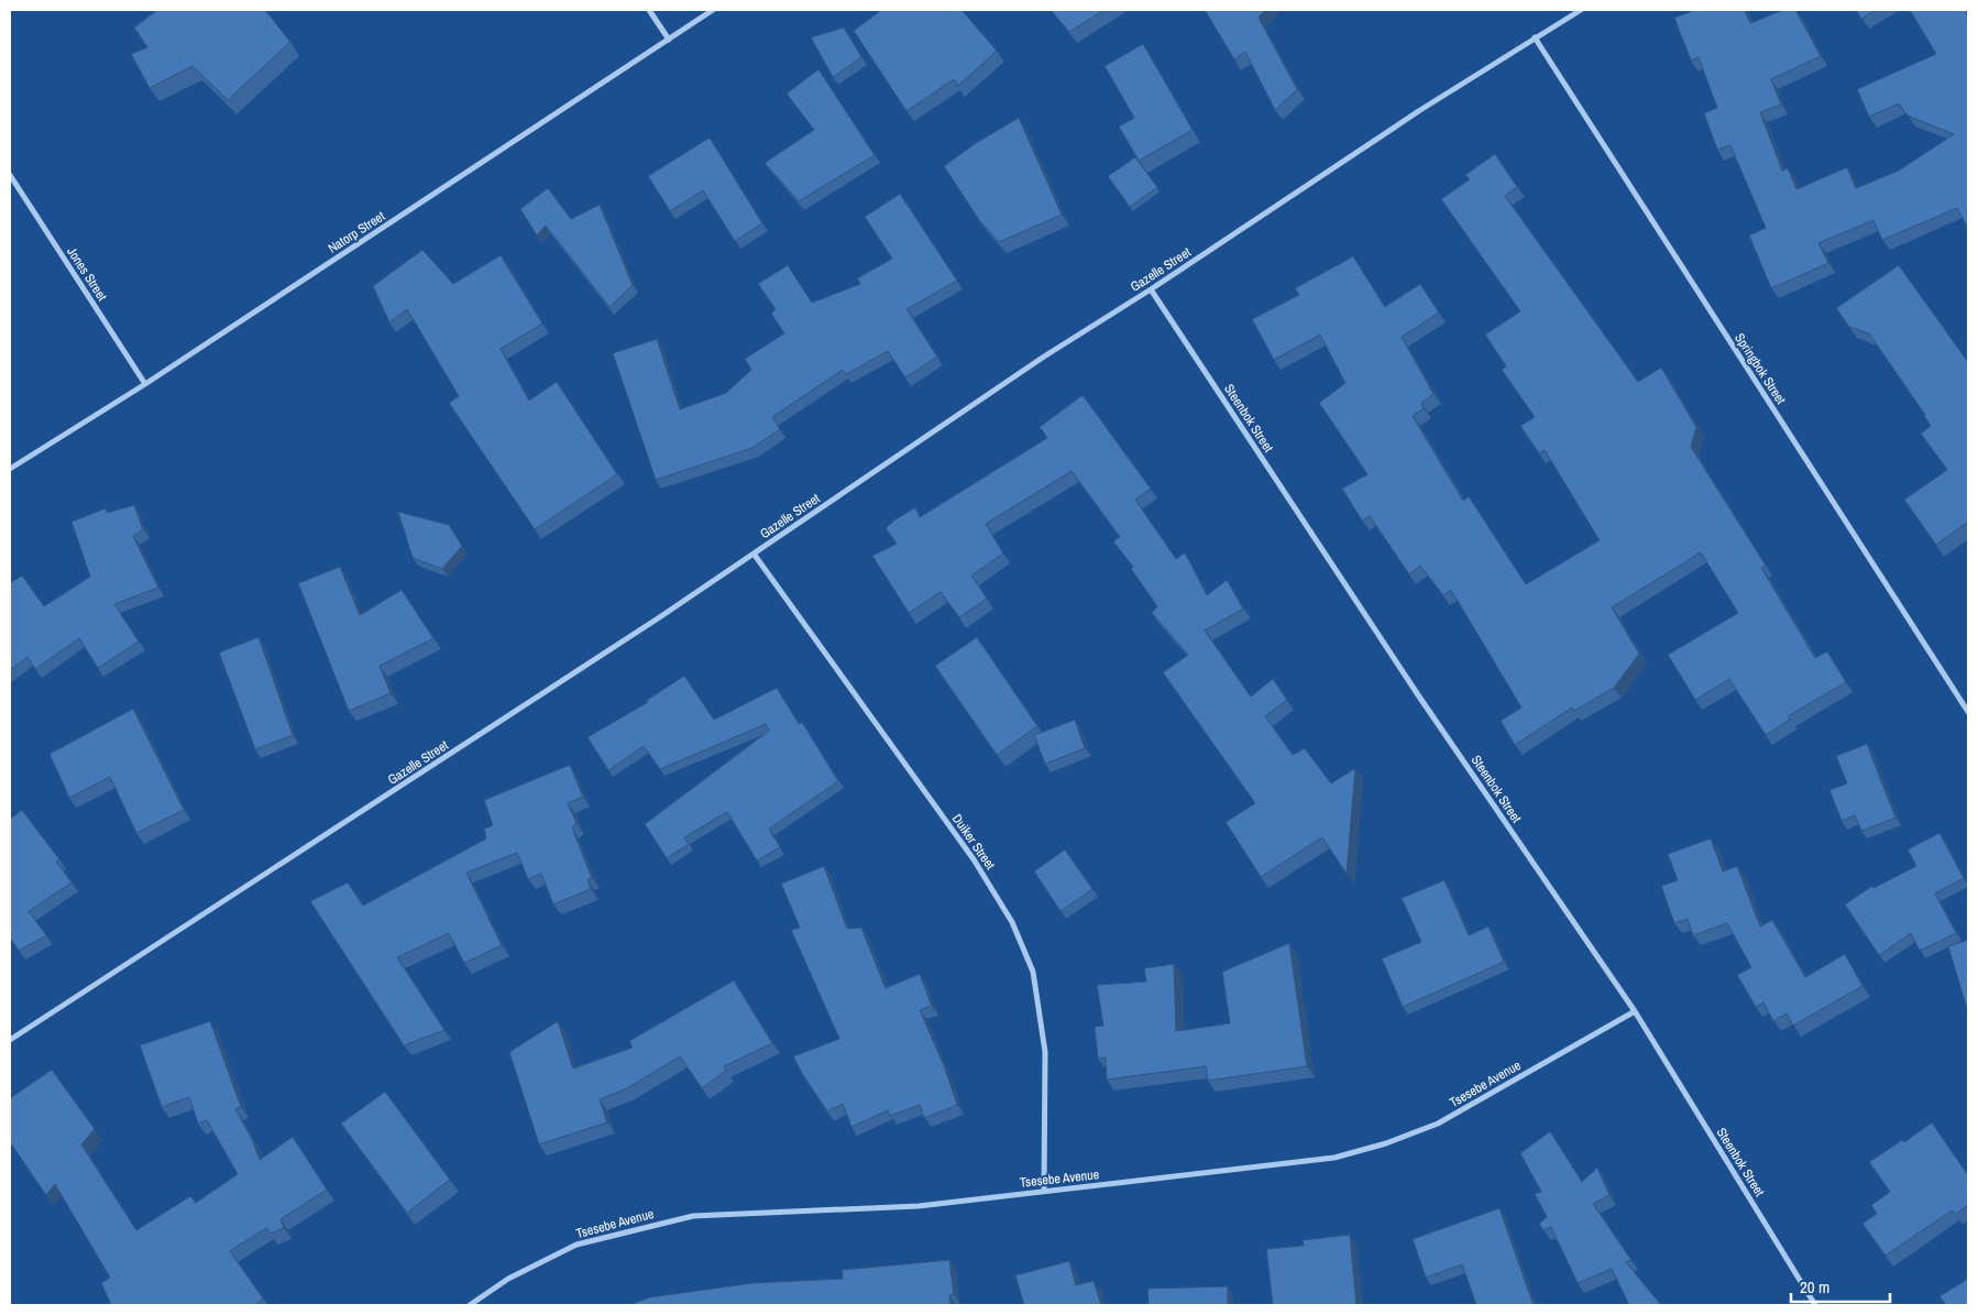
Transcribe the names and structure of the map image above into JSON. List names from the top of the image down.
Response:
{
  "streets": {
    "street": [
      "Natorp Street",
      "Gazelle Street",
      "Jones Street",
      "Springbok Street",
      "Steenbok Street",
      "Duiker Street",
      "Tsesebe Avenue"
    ]
  },
  "crossings": [
    ["Natorp Street", "Jones Street"],
    ["Gazelle Street", "Springbok Street"],
    ["Gazelle Street", "Steenbok Street"],
    ["Gazelle Street", "Duiker Street"],
    ["Steenbok Street", "Tsesebe Avenue"],
    ["Duiker Street", "Tsesebe Avenue"]
  ],
  "scale_bar": "20 m"
}
